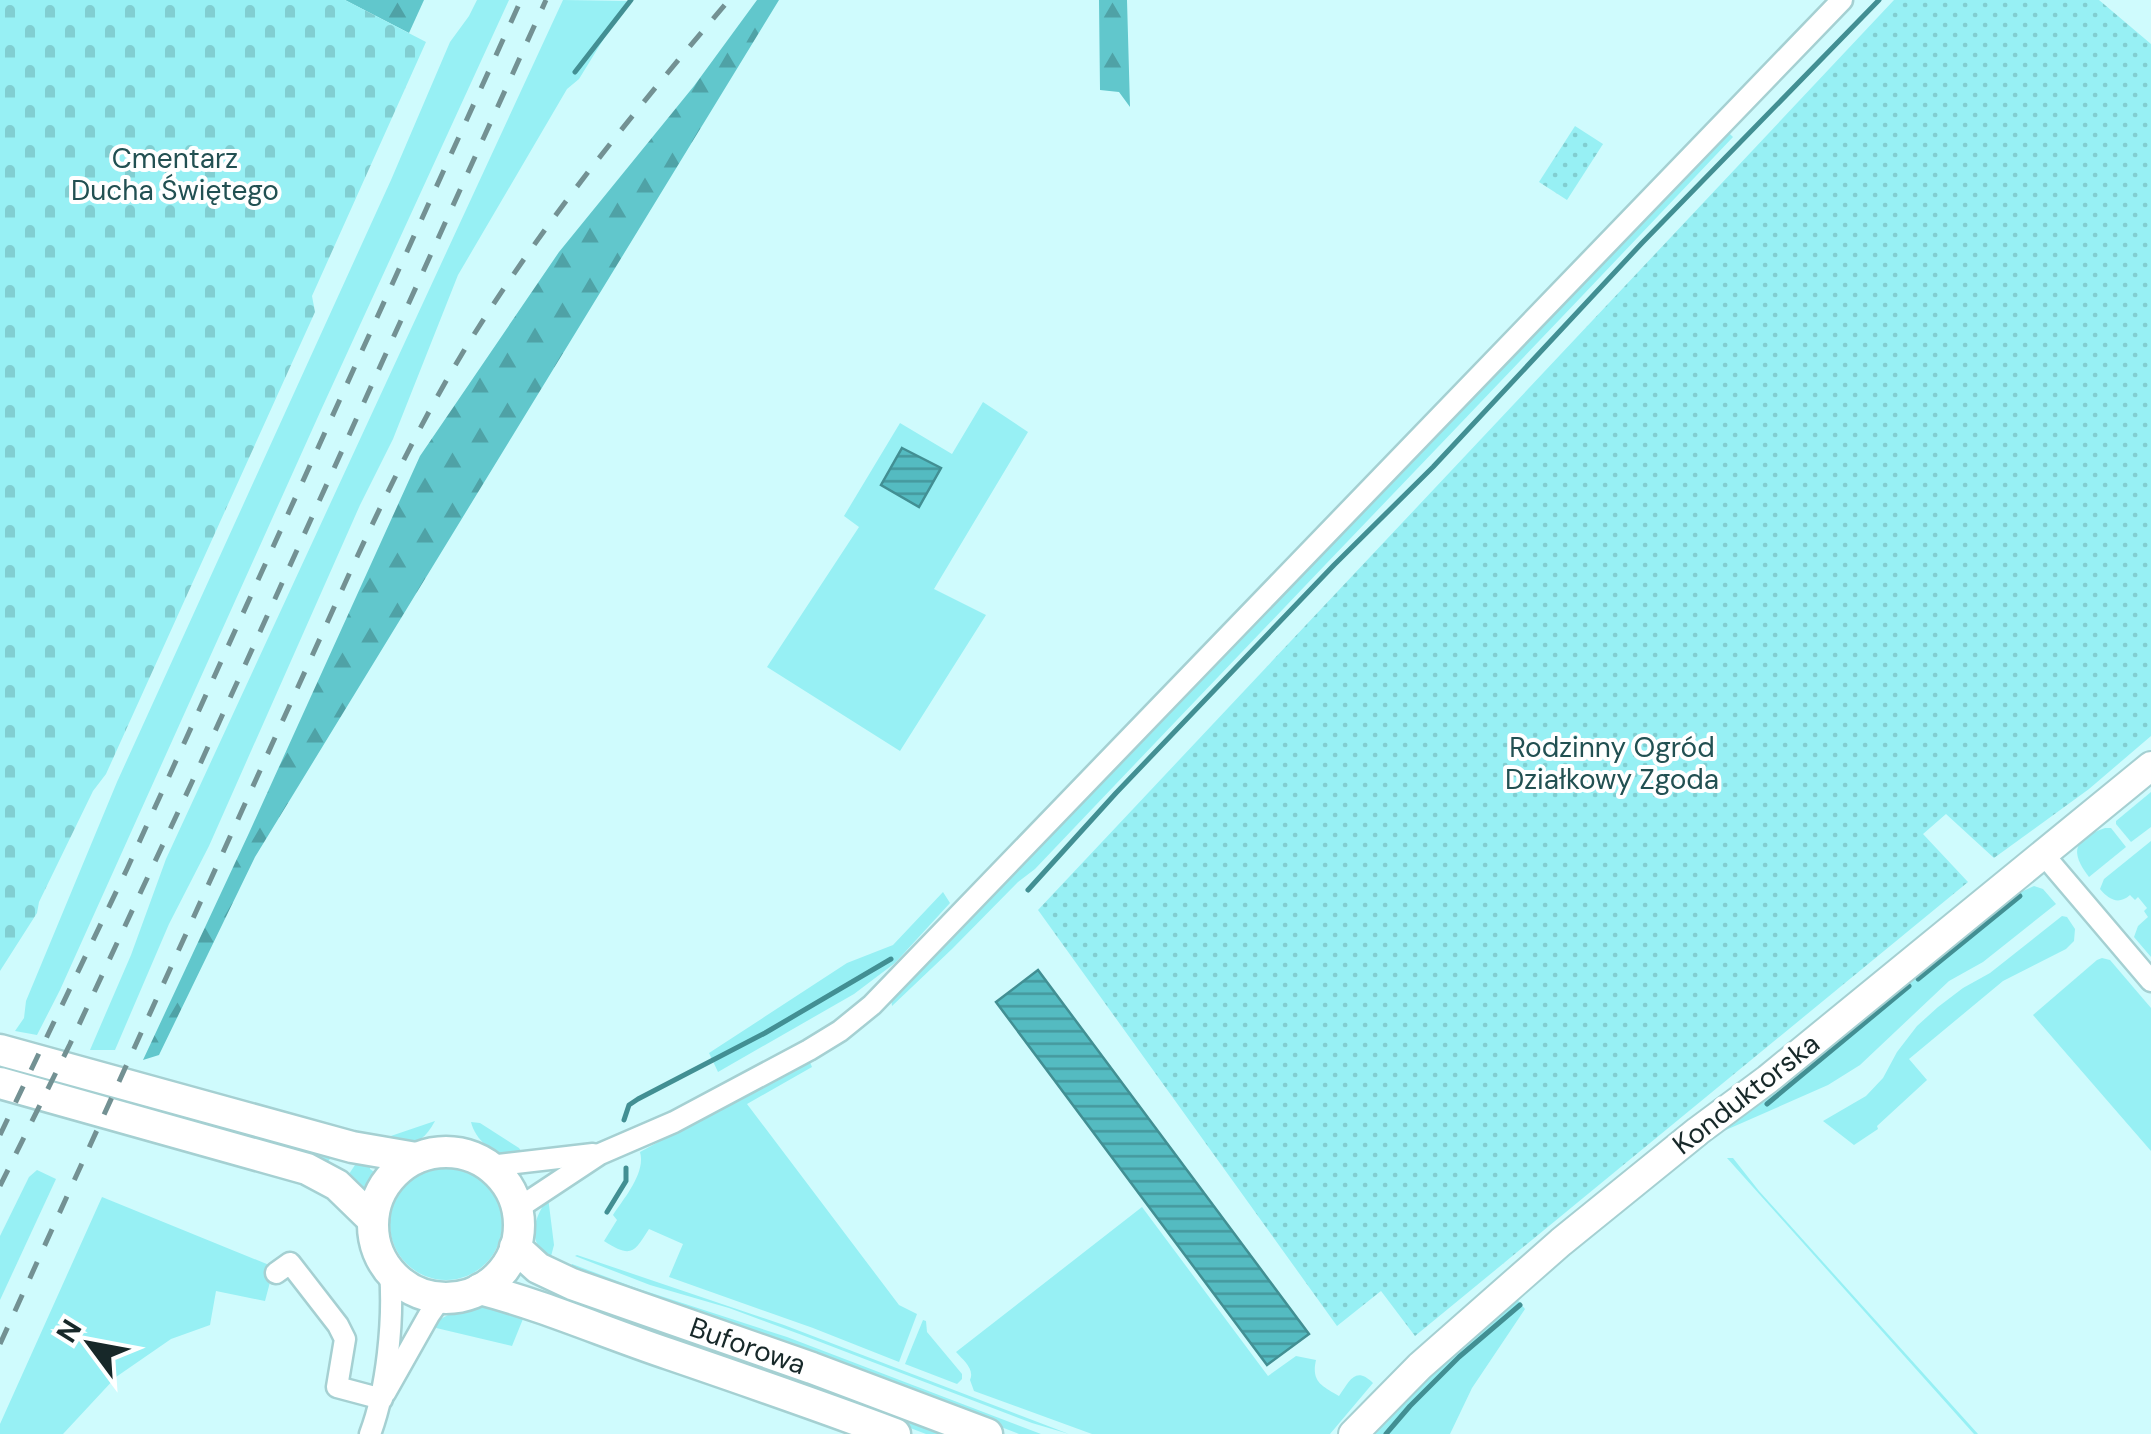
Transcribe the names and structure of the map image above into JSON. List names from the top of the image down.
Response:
{
  "streets": {
    "main road": ["Buforowa"],
    "street": ["Konduktorska"]
  },
  "parks": ["Cmentarz Ducha Świętego", "Rodzinny Ogród Działkowy Zgoda"],
  "north": "top left"
}
